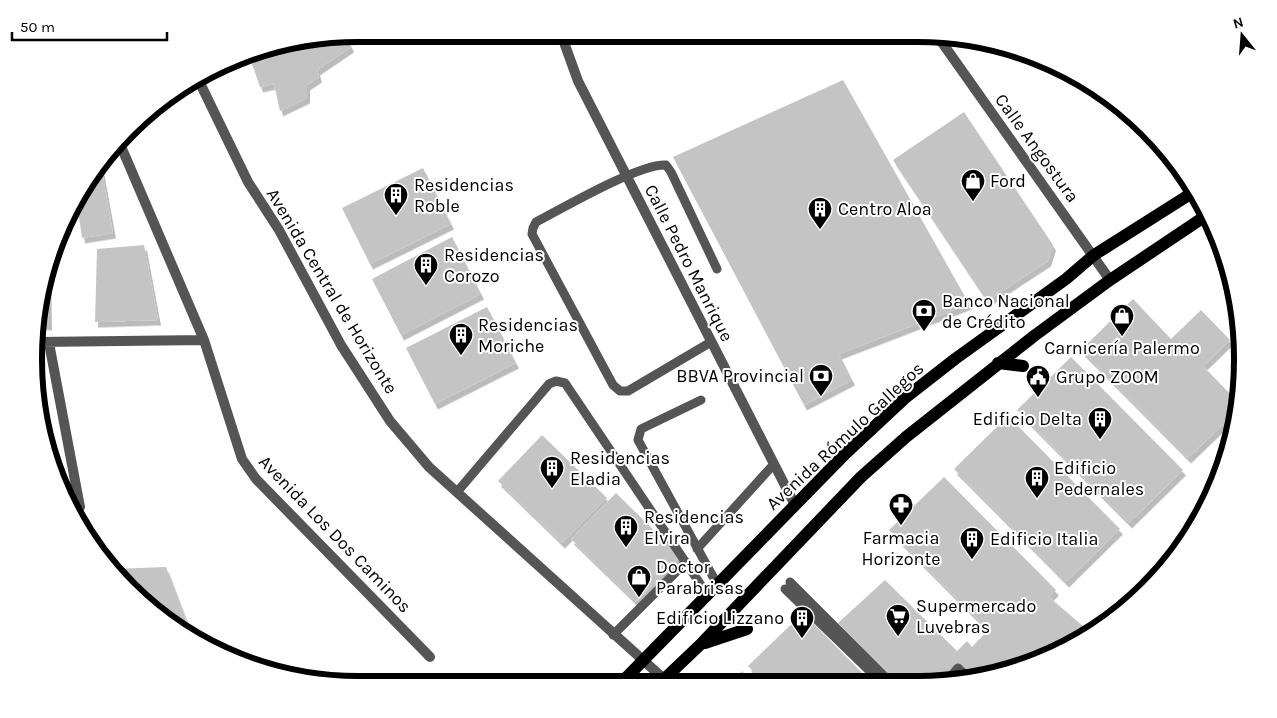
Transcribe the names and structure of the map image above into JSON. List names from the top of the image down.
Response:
{
  "streets": {
    "main road": ["Avenida Rómulo Gallegos"],
    "street": [
      "Calle Angostura",
      "Calle Pedro Manrique",
      "Avenida Central de Horizonte",
      "Avenida Los Dos Caminos"
    ]
  },
  "crossings": [
    ["Calle Angostura", "Avenida Rómulo Gallegos"],
    ["Calle Pedro Manrique", "Avenida Rómulo Gallegos"],
    ["Avenida Central de Horizonte", "Avenida Rómulo Gallegos"]
  ],
  "places": {
    "shop": ["Ford", "Carnicería Palermo", "Doctor Parabrisas"],
    "building": [
      "Residencias Roble",
      "Centro Aloa",
      "Residencias Corozo",
      "Residencias Moriche",
      "Edificio Delta",
      "Residencias Eladia",
      "Edificio Pedernales",
      "Residencias Elvira",
      "Edificio Italia",
      "Edificio Lizzano"
    ],
    "bank": ["Banco Nacional de Crédito", "BBVA Provincial"],
    "public building": ["Grupo ZOOM"],
    "pharmacy": ["Farmacia Horizonte"],
    "supermarket": ["Supermercado Luvebras"]
  },
  "scale_bar": "50 m",
  "north": "top"
}
